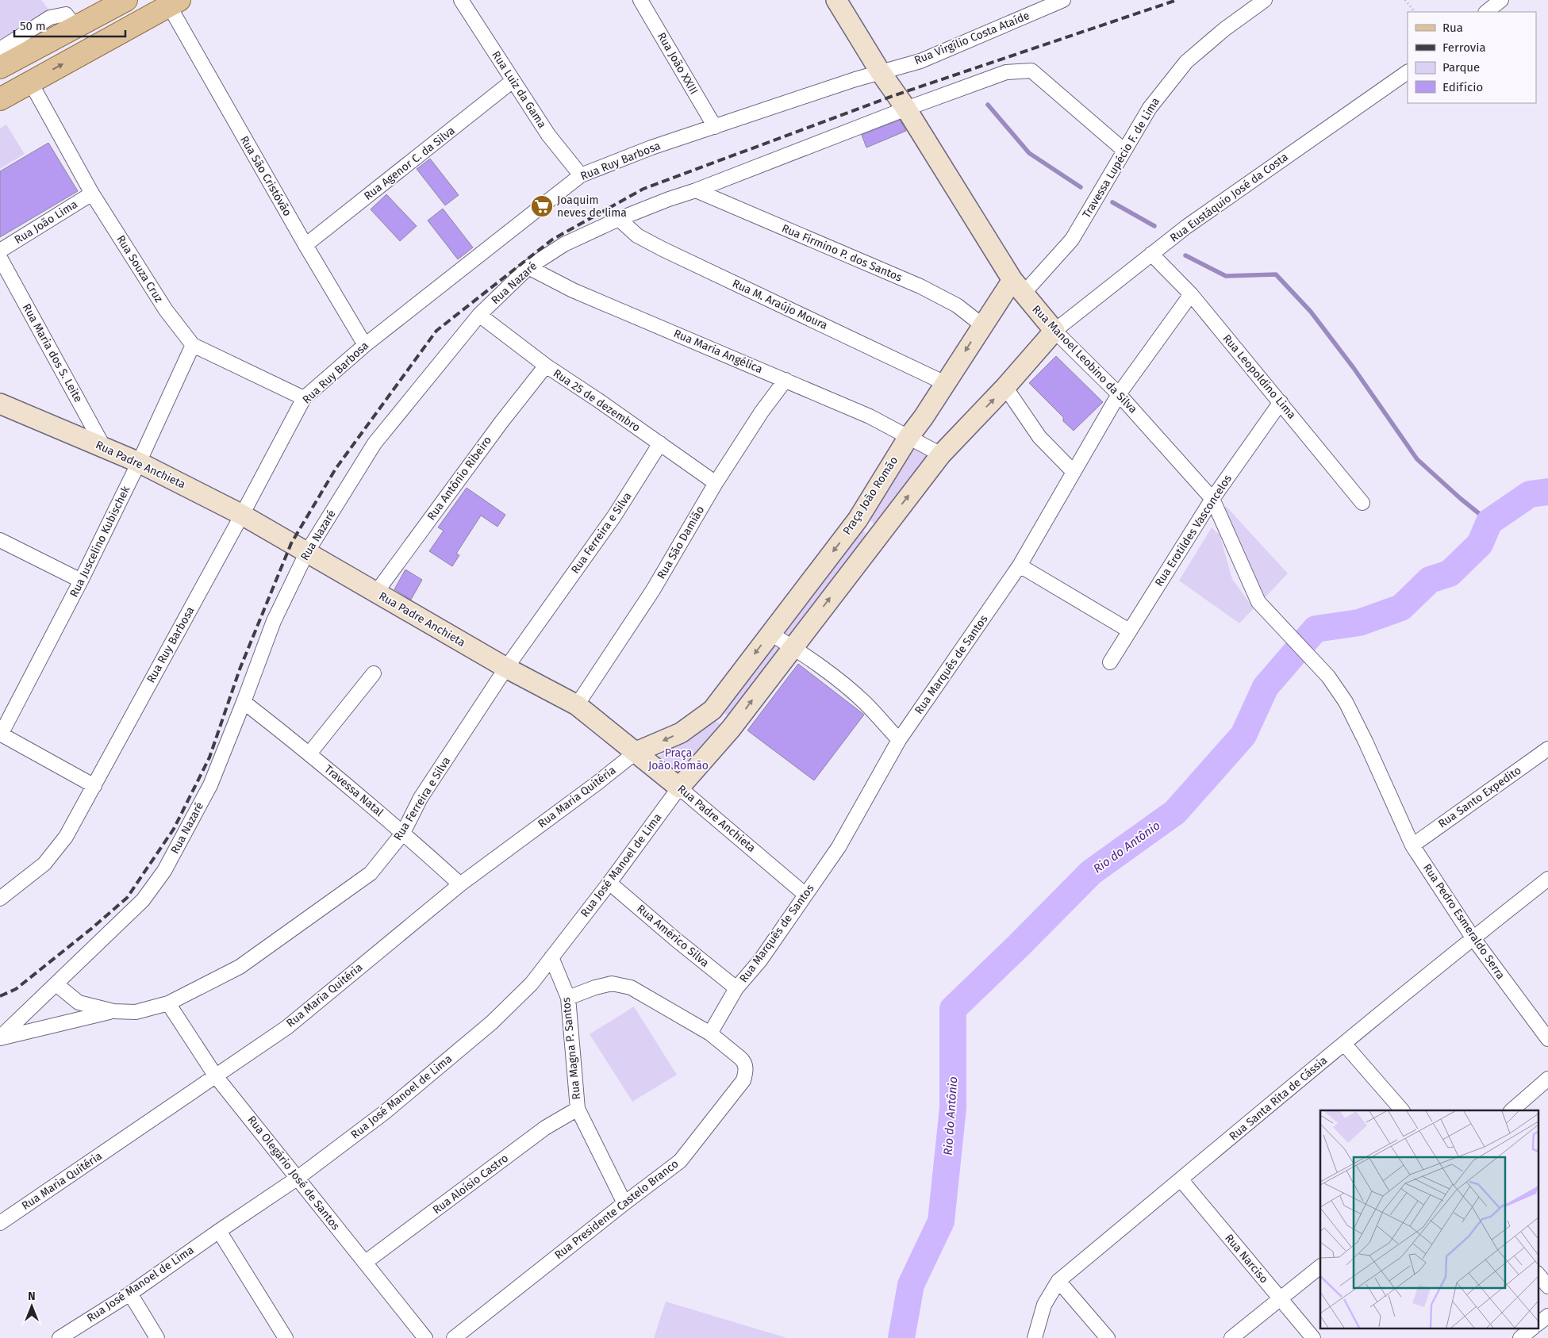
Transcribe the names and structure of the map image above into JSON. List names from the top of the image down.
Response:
{
  "streets": {
    "street": [
      "Rua Virgílio Costa Ataíde",
      "Rua João XXIII",
      "Rua Luiz da Gama",
      "Travessa Lupécio F. de Lima",
      "Rua Ruy Barbosa",
      "Rua Agenor C. da Silva",
      "Rua São Cristóvão",
      "Rua Eustáquio José da Costa",
      "Rua João Lima",
      "Rua Firmino P. dos Santos",
      "Rua Souza Cruz",
      "Rua Nazaré",
      "Rua M. Araújo Moura",
      "Rua Maria Angélica",
      "Rua Maria dos S. Leite",
      "Rua Manoel Leobino da Silva",
      "Rua Leopoldino Lima",
      "Rua 25 de dezembro",
      "Rua Padre Anchieta",
      "Rua Antônio Ribeiro",
      "Praça João Romão",
      "Rua Erotildes Vasconcelos",
      "Rua Ferreira e Silva",
      "Rua Juscelino Kubischek",
      "Rua São Damião",
      "Rua Marquês de Santos",
      "Travessa Natal",
      "Rua Maria Quitéria",
      "Rua Santo Expedito",
      "Rua José Manoel de Lima",
      "Rua Pedro Esmeraldo Serra",
      "Rua Américo Silva",
      "Rua Magna P. Santos",
      "Rua Santa Rita de Cássia",
      "Rua Olegário José de Santos",
      "Rua Aloísio Castro",
      "Rua Presidente Castelo Branco",
      "Rua Narciso"
    ]
  },
  "crossings": [
    ["Rua Virgílio Costa Ataíde", "Rua Ruy Barbosa"],
    ["Rua Virgílio Costa Ataíde", "Rua Manoel Leobino da Silva"],
    ["Rua João XXIII", "Rua Ruy Barbosa"],
    ["Rua Luiz da Gama", "Rua Ruy Barbosa"],
    ["Rua Luiz da Gama", "Rua Agenor C. da Silva"],
    ["Travessa Lupécio F. de Lima", "Rua Nazaré"],
    ["Travessa Lupécio F. de Lima", "Rua Manoel Leobino da Silva"],
    ["Travessa Lupécio F. de Lima", "Praça João Romão"],
    ["Rua Ruy Barbosa", "Rua São Cristóvão"],
    ["Rua Ruy Barbosa", "Rua Souza Cruz"],
    ["Rua Ruy Barbosa", "Rua Manoel Leobino da Silva"],
    ["Rua Ruy Barbosa", "Rua Padre Anchieta"],
    ["Rua Agenor C. da Silva", "Rua São Cristóvão"],
    ["Rua Eustáquio José da Costa", "Rua Manoel Leobino da Silva"],
    ["Rua Eustáquio José da Costa", "Rua Leopoldino Lima"],
    ["Rua João Lima", "Rua Souza Cruz"],
    ["Rua Firmino P. dos Santos", "Rua Nazaré"],
    ["Rua Firmino P. dos Santos", "Praça João Romão"],
    ["Rua Souza Cruz", "Rua Juscelino Kubischek"],
    ["Rua Nazaré", "Rua M. Araújo Moura"],
    ["Rua Nazaré", "Rua Maria Angélica"],
    ["Rua Nazaré", "Rua Manoel Leobino da Silva"],
    ["Rua Nazaré", "Rua 25 de dezembro"],
    ["Rua Nazaré", "Rua Padre Anchieta"],
    ["Rua Nazaré", "Rua Ferreira e Silva"],
    ["Rua Nazaré", "Travessa Natal"],
    ["Rua M. Araújo Moura", "Praça João Romão"],
    ["Rua Maria Angélica", "Praça João Romão"],
    ["Rua Maria Angélica", "Rua São Damião"],
    ["Rua Maria dos S. Leite", "Rua Padre Anchieta"],
    ["Rua Manoel Leobino da Silva", "Praça João Romão"],
    ["Rua Manoel Leobino da Silva", "Rua Erotildes Vasconcelos"],
    ["Rua Manoel Leobino da Silva", "Rua Marquês de Santos"],
    ["Rua Manoel Leobino da Silva", "Rua Pedro Esmeraldo Serra"],
    ["Rua Leopoldino Lima", "Rua Erotildes Vasconcelos"],
    ["Rua Leopoldino Lima", "Rua Marquês de Santos"],
    ["Rua 25 de dezembro", "Rua Antônio Ribeiro"],
    ["Rua 25 de dezembro", "Rua Ferreira e Silva"],
    ["Rua 25 de dezembro", "Rua São Damião"],
    ["Rua Padre Anchieta", "Rua Antônio Ribeiro"],
    ["Rua Padre Anchieta", "Praça João Romão"],
    ["Rua Padre Anchieta", "Rua Ferreira e Silva"],
    ["Rua Padre Anchieta", "Rua Juscelino Kubischek"],
    ["Rua Padre Anchieta", "Rua São Damião"],
    ["Rua Padre Anchieta", "Rua Marquês de Santos"],
    ["Rua Padre Anchieta", "Rua Maria Quitéria"],
    ["Rua Padre Anchieta", "Rua José Manoel de Lima"],
    ["Praça João Romão", "Rua Maria Quitéria"],
    ["Rua Ferreira e Silva", "Travessa Natal"],
    ["Rua Ferreira e Silva", "Rua Olegário José de Santos"],
    ["Rua Marquês de Santos", "Rua Américo Silva"],
    ["Rua Marquês de Santos", "Rua Presidente Castelo Branco"],
    ["Travessa Natal", "Rua Maria Quitéria"],
    ["Rua Maria Quitéria", "Rua Olegário José de Santos"],
    ["Rua Santo Expedito", "Rua Pedro Esmeraldo Serra"],
    ["Rua José Manoel de Lima", "Rua Américo Silva"],
    ["Rua José Manoel de Lima", "Rua Magna P. Santos"],
    ["Rua José Manoel de Lima", "Rua Olegário José de Santos"],
    ["Rua Pedro Esmeraldo Serra", "Rua Santa Rita de Cássia"],
    ["Rua Magna P. Santos", "Rua Aloísio Castro"],
    ["Rua Magna P. Santos", "Rua Presidente Castelo Branco"],
    ["Rua Santa Rita de Cássia", "Rua Narciso"],
    ["Rua Olegário José de Santos", "Rua Aloísio Castro"]
  ],
  "water": ["Rio do Antônio"],
  "parks": ["Praça João Romão"],
  "places": {
    "supermarket": ["Joaquim neves de lima"]
  },
  "legend": [
    "Rua",
    "Ferrovia",
    "Parque",
    "Edifício"
  ],
  "scale_bar": "50 m",
  "north": "top"
}
